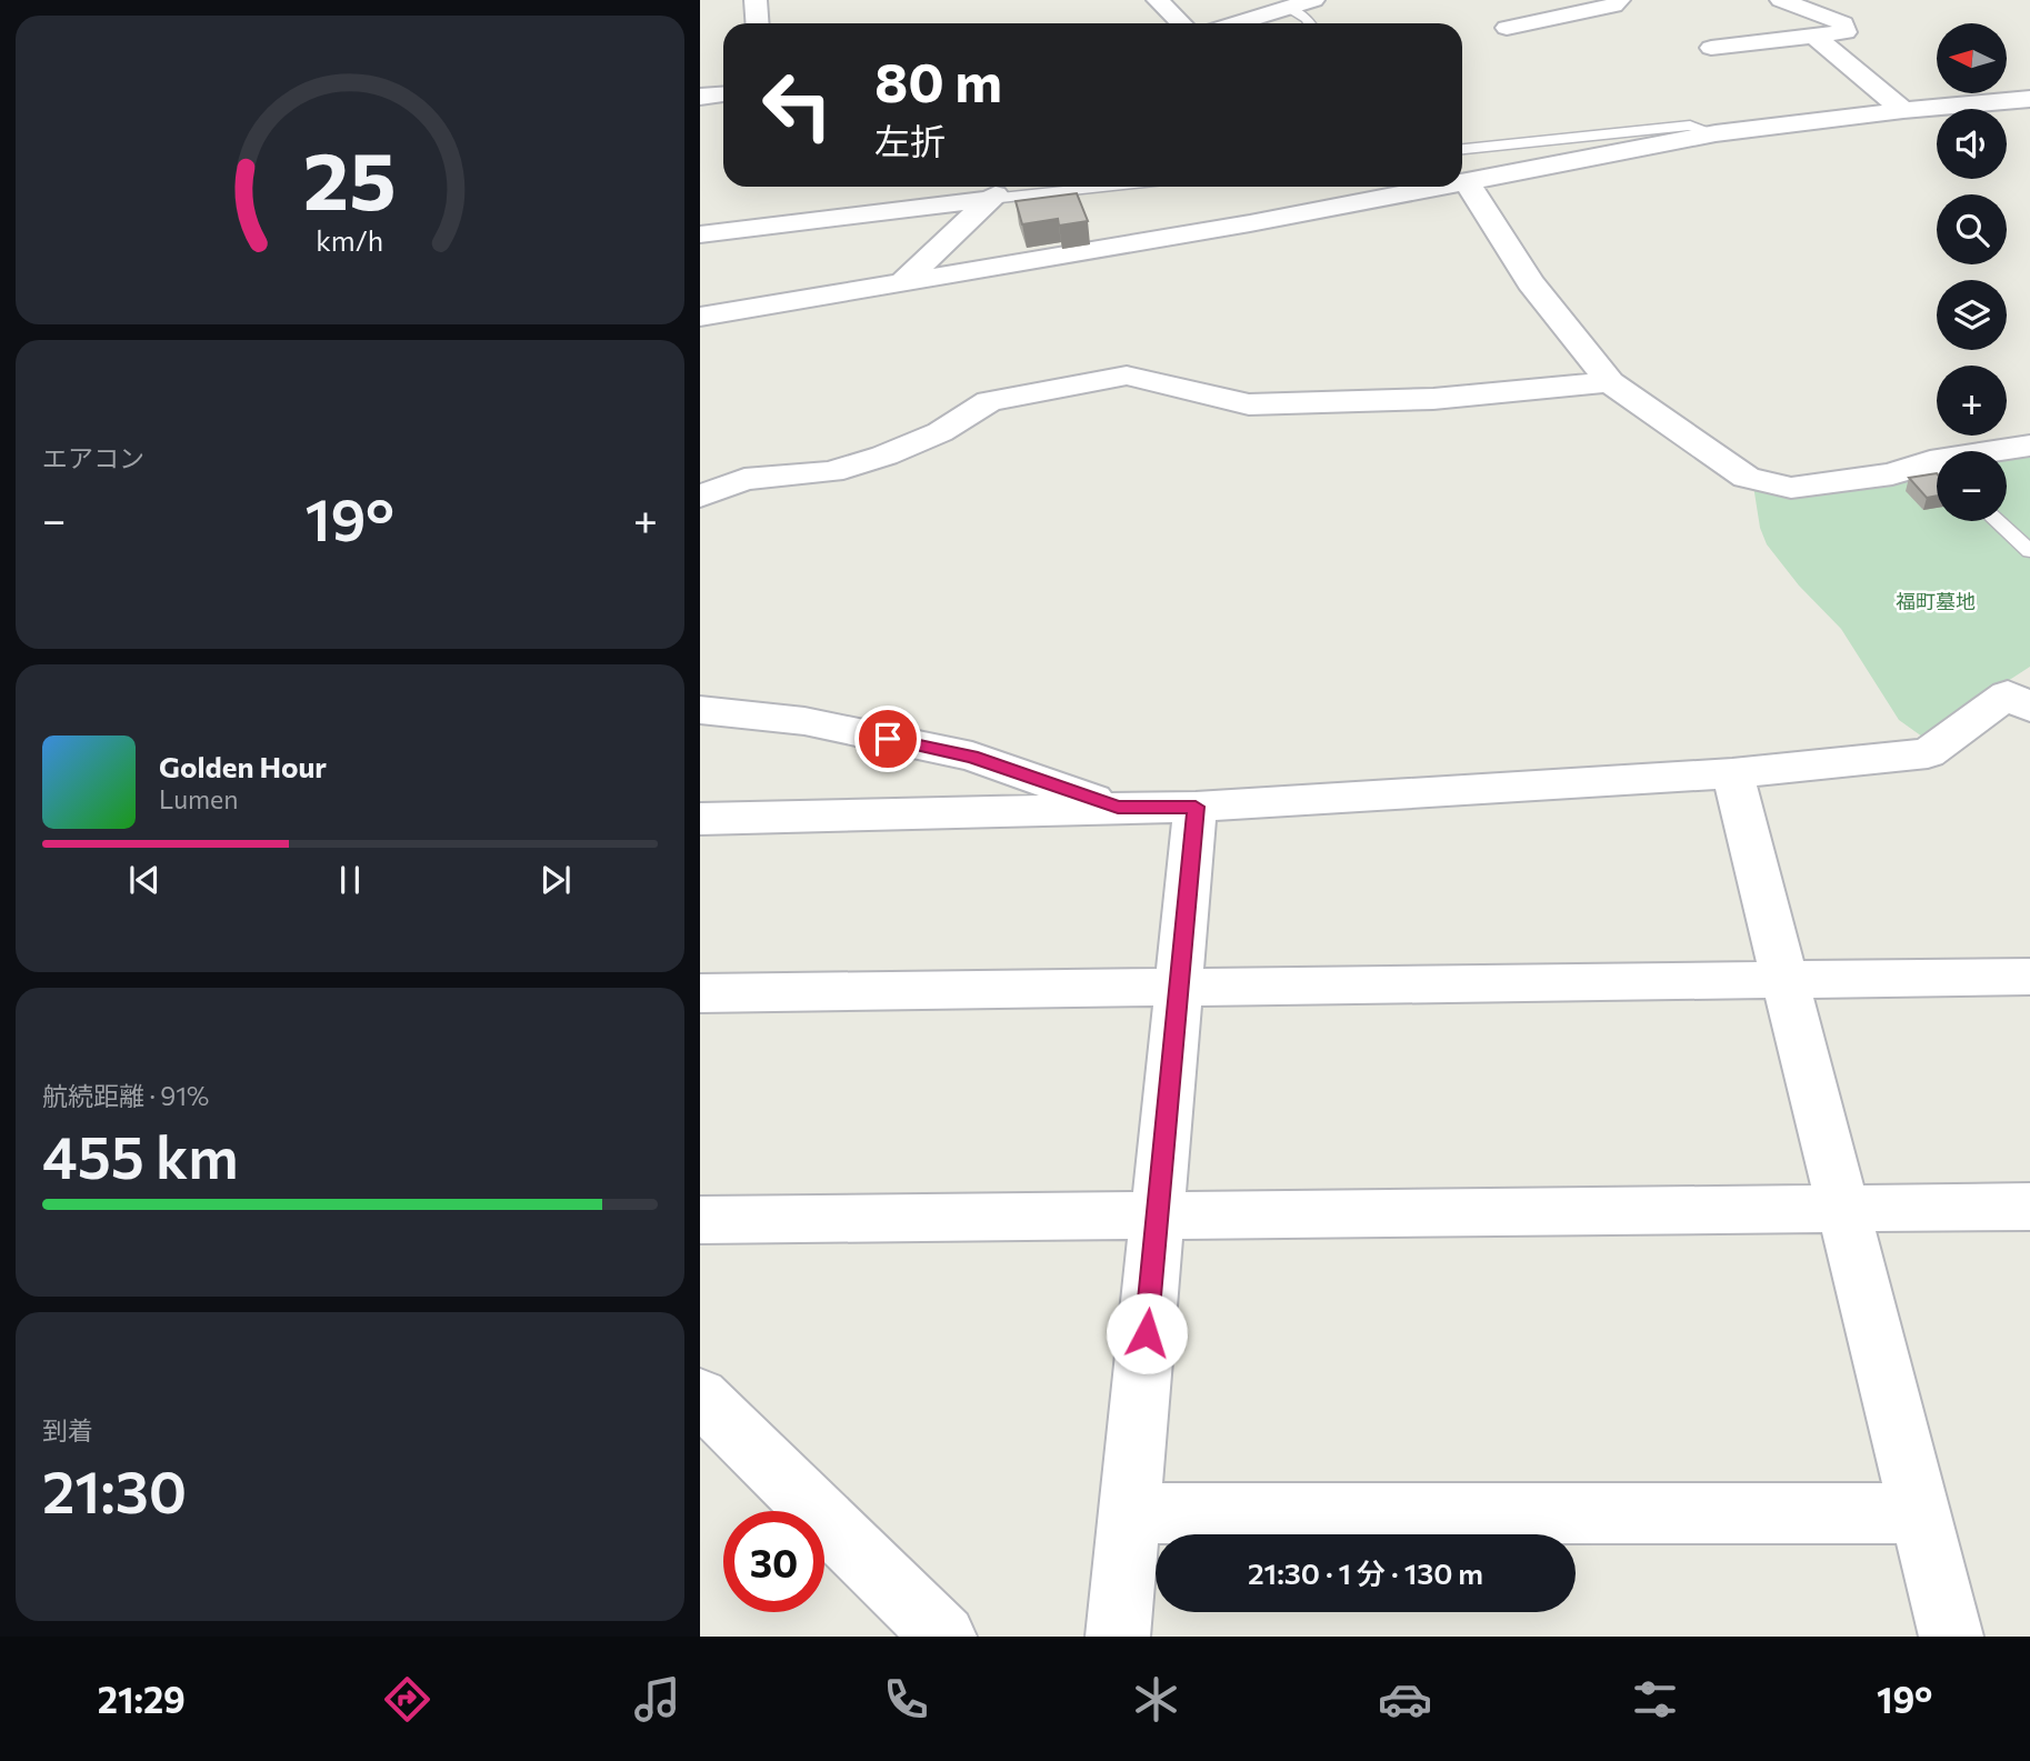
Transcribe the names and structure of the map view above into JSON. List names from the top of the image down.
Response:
{
  "parks": ["福町墓地"],
  "north": "left",
  "page": {
    "map_buttons": ["+", "−"],
    "turn": ["80 m", "左折"],
    "tile": [
      "エアコン",
      ["航続距離 · 91%", "455 km"],
      ["到着", "21:30"]
    ],
    "heat": ["−", "19°", "+"],
    "song": ["Golden Hour", "Lumen"],
    "limit": "30",
    "trip": "21:30 · 1 分 · 130 m",
    "tabs": ["21:29", "19°"],
    "gauge": ["25", "km/h"]
  }
}
